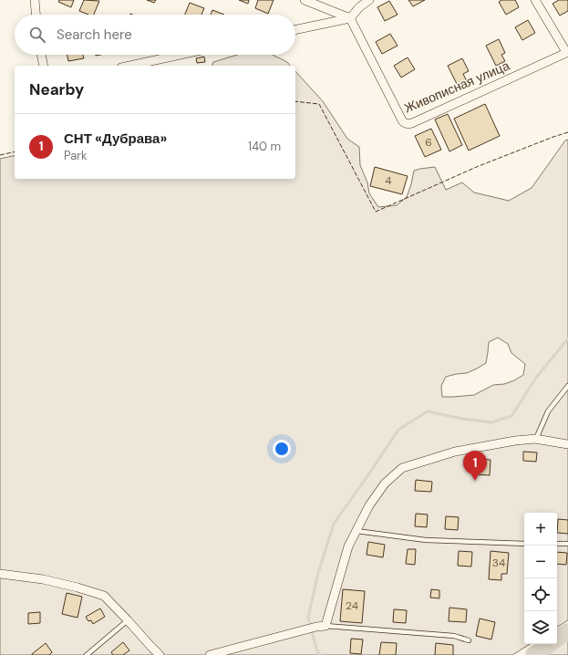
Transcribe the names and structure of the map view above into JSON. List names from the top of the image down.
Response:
{
  "streets": {
    "street": ["Живописная улица"]
  },
  "house_numbers": [
    "6",
    "4",
    "34",
    "24"
  ],
  "page": {
    "search": "Search here",
    "heading": "Nearby",
    "list": [
      {
        "mark": "1",
        "name": "СНТ «Дубрава»",
        "note": "Park",
        "value": "140 m"
      }
    ],
    "pins": "1",
    "map_buttons": ["+", "−"]
  }
}
